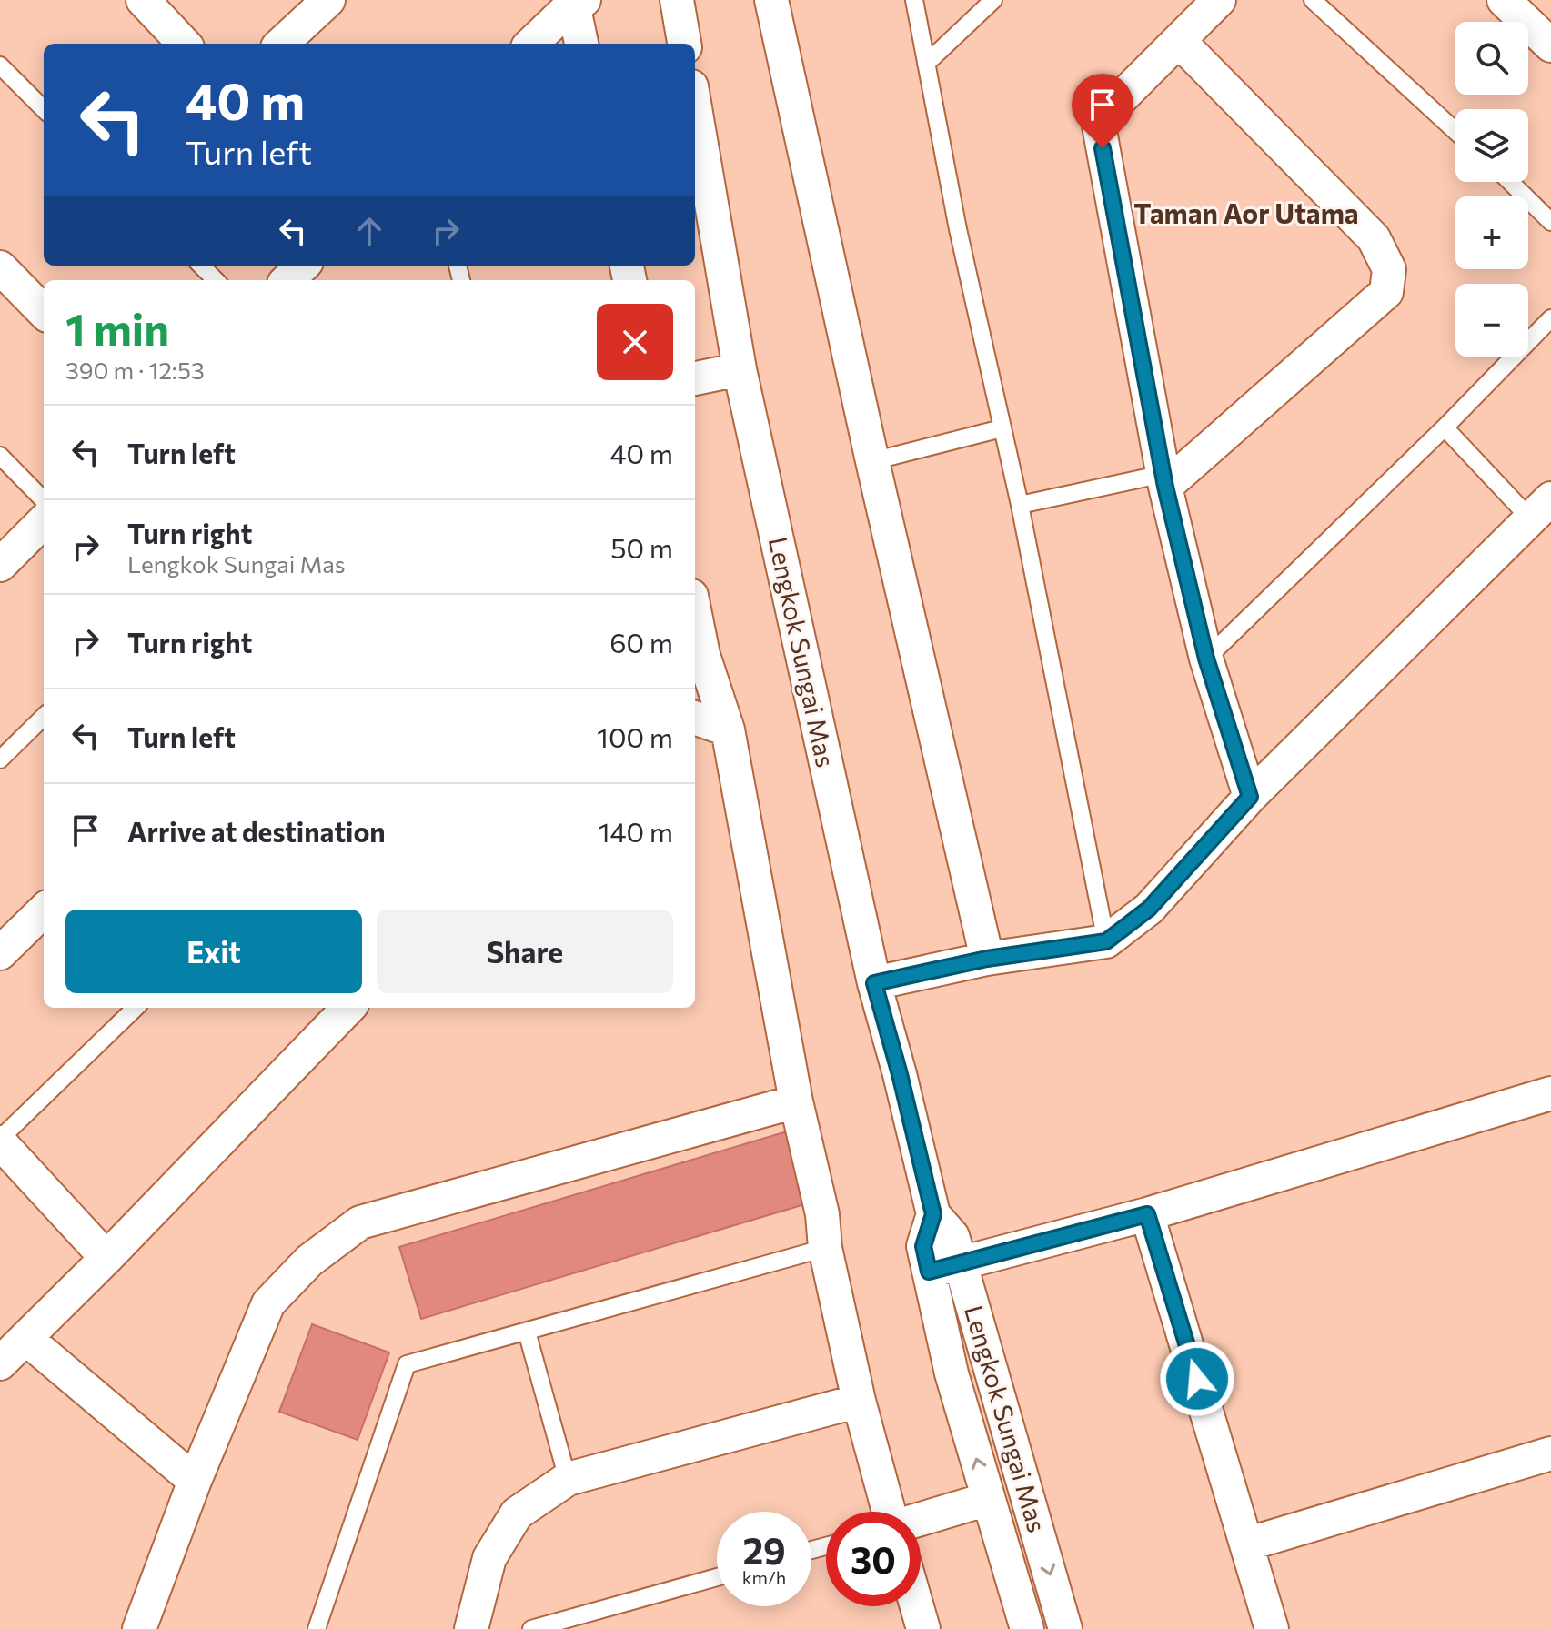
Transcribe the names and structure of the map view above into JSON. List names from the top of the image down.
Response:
{
  "streets": {
    "street": ["Lengkok Sungai Mas"]
  },
  "districts": ["Taman Aor Utama"],
  "page": {
    "map_buttons": ["+", "−"],
    "turn": ["40 m", "Turn left"],
    "heading": ["1 min", "390 m · 12:53"],
    "list": [
      {
        "name": "Turn left",
        "value": "40 m"
      },
      {
        "name": "Turn right",
        "note": "Lengkok Sungai Mas",
        "value": "50 m"
      },
      {
        "name": "Turn right",
        "value": "60 m"
      },
      {
        "name": "Turn left",
        "value": "100 m"
      },
      {
        "name": "Arrive at destination",
        "value": "140 m"
      }
    ],
    "buttons": ["Exit", "Share"],
    "speed": "29 km/h",
    "limit": "30"
  }
}
